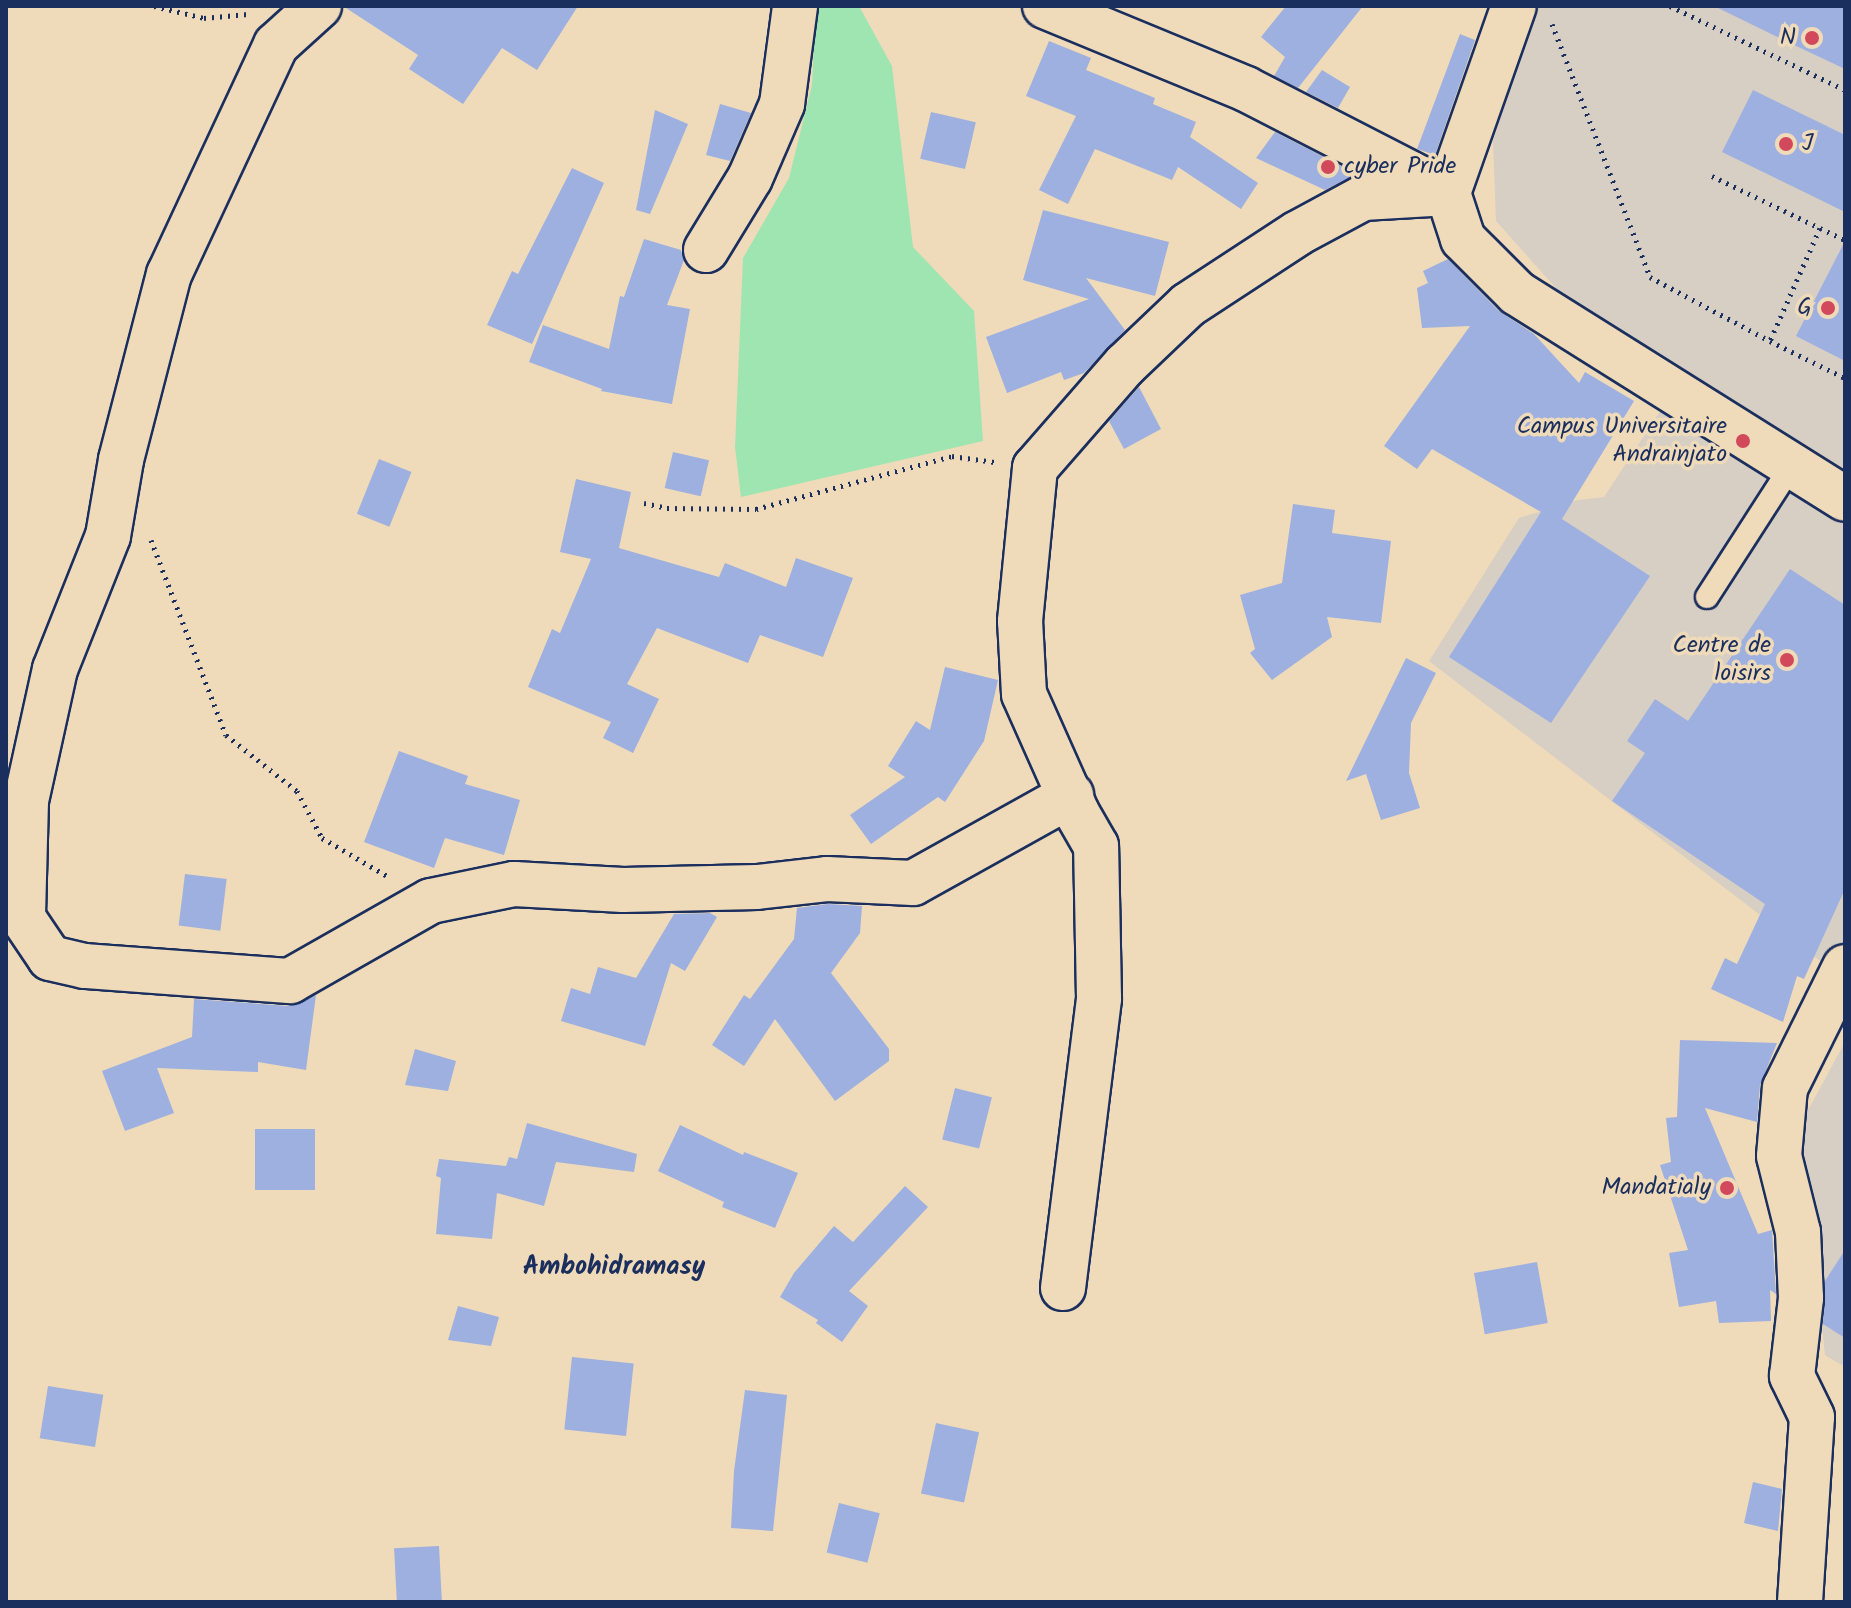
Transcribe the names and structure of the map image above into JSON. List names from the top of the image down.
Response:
{
  "districts": ["Ambohidramasy"],
  "places": [
    "N",
    "J",
    "cyber Pride",
    "G",
    "Campus Universitaire Andrainjato",
    "Centre de loisirs",
    "Mandatialy"
  ]
}
